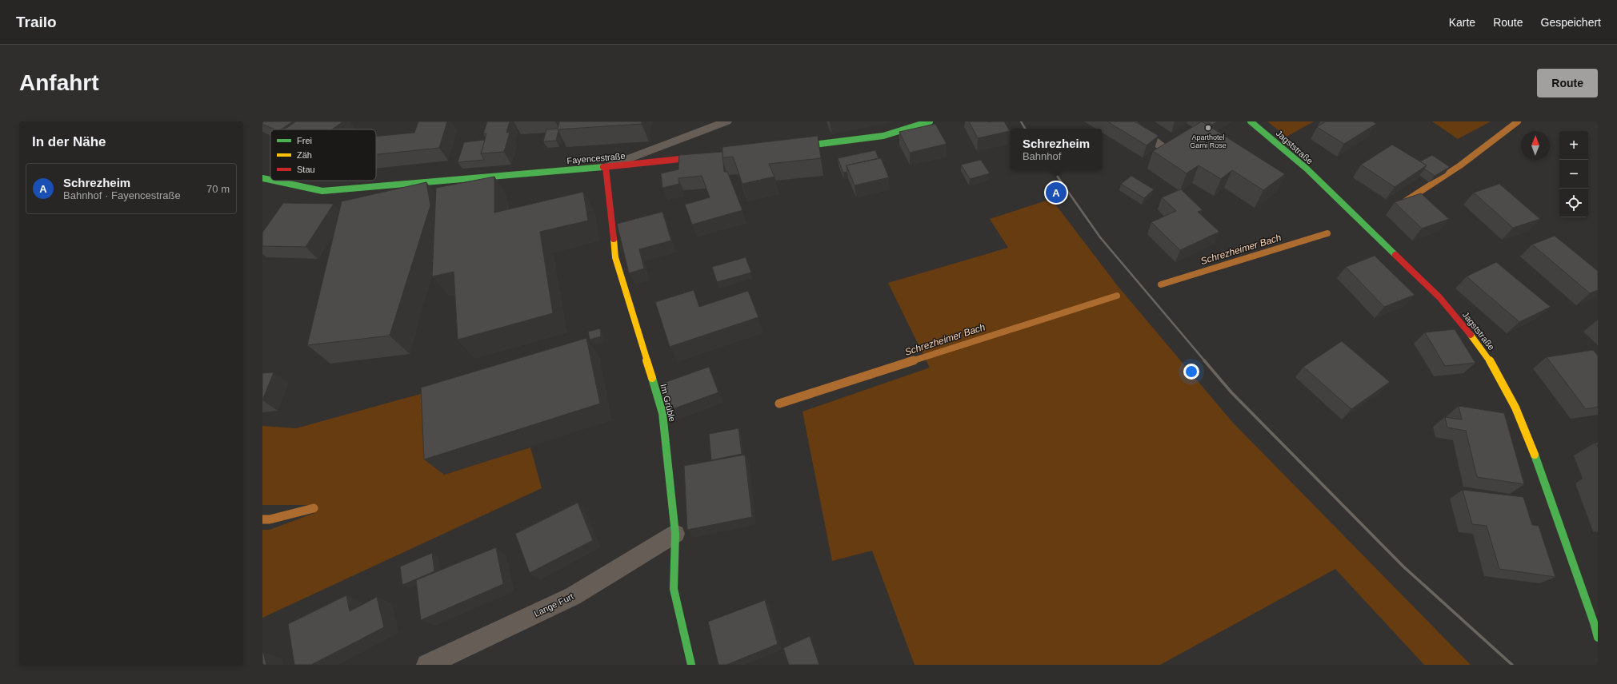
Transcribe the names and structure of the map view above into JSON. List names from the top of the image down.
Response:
{
  "streets": {
    "street": [
      "Jagststraße",
      "Fayencestraße",
      "Im Grüble",
      "Lange Furt"
    ]
  },
  "crossings": [
    ["Fayencestraße", "Im Grüble"],
    ["Im Grüble", "Lange Furt"]
  ],
  "water": ["Schrezheimer Bach"],
  "places": ["Aparthotel Garni Rose"],
  "legend": ["Frei", "Zäh", "Stau"],
  "north": "top",
  "page": {
    "header": "Trailo",
    "nav": ["Karte", "Route", "Gespeichert"],
    "buttons": "Route",
    "title": "Anfahrt",
    "heading": "In der Nähe",
    "popup": ["Schrezheim", "Bahnhof"],
    "map_buttons": ["+", "−"],
    "list": [
      {
        "mark": "A",
        "name": "Schrezheim",
        "note": "Bahnhof · Fayencestraße",
        "value": "70 m"
      }
    ],
    "pins": "A"
  }
}
